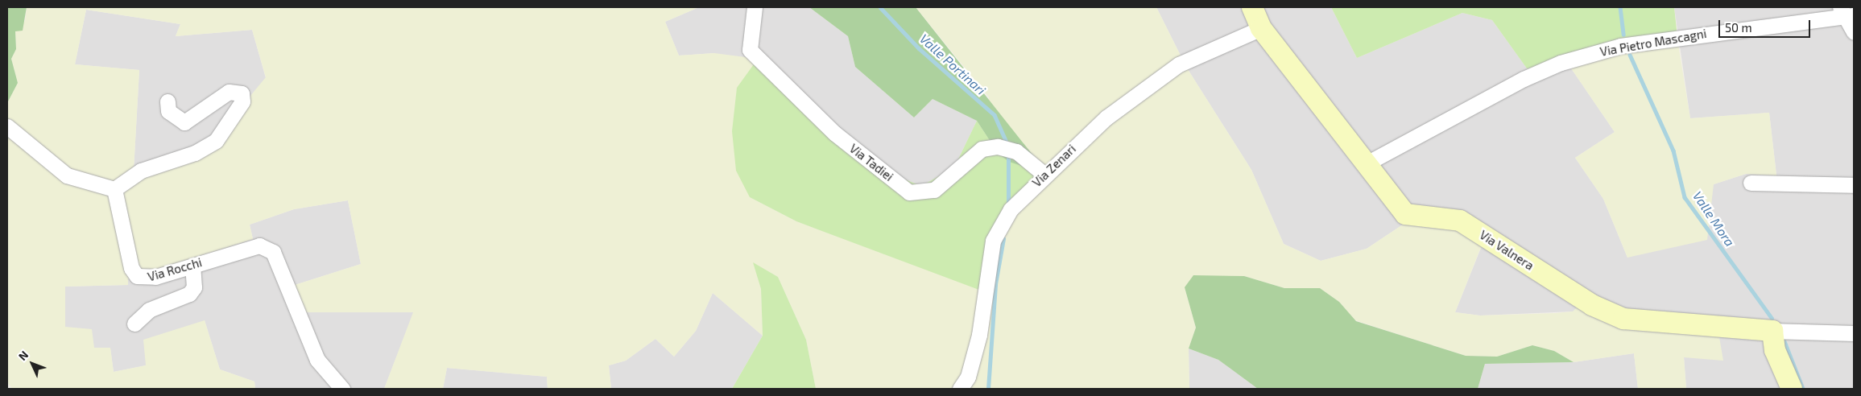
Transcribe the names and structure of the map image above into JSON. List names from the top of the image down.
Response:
{
  "streets": {
    "street": [
      "Via Pietro Mascagni",
      "Via Tadiei",
      "Via Zenari",
      "Via Valnera",
      "Via Rocchi"
    ]
  },
  "crossings": [
    ["Via Pietro Mascagni", "Via Valnera"],
    ["Via Tadiei", "Via Zenari"],
    ["Via Zenari", "Via Valnera"]
  ],
  "water": ["Valle Portinari", "Valle Mora"],
  "scale_bar": "50 m",
  "north": "top left"
}
